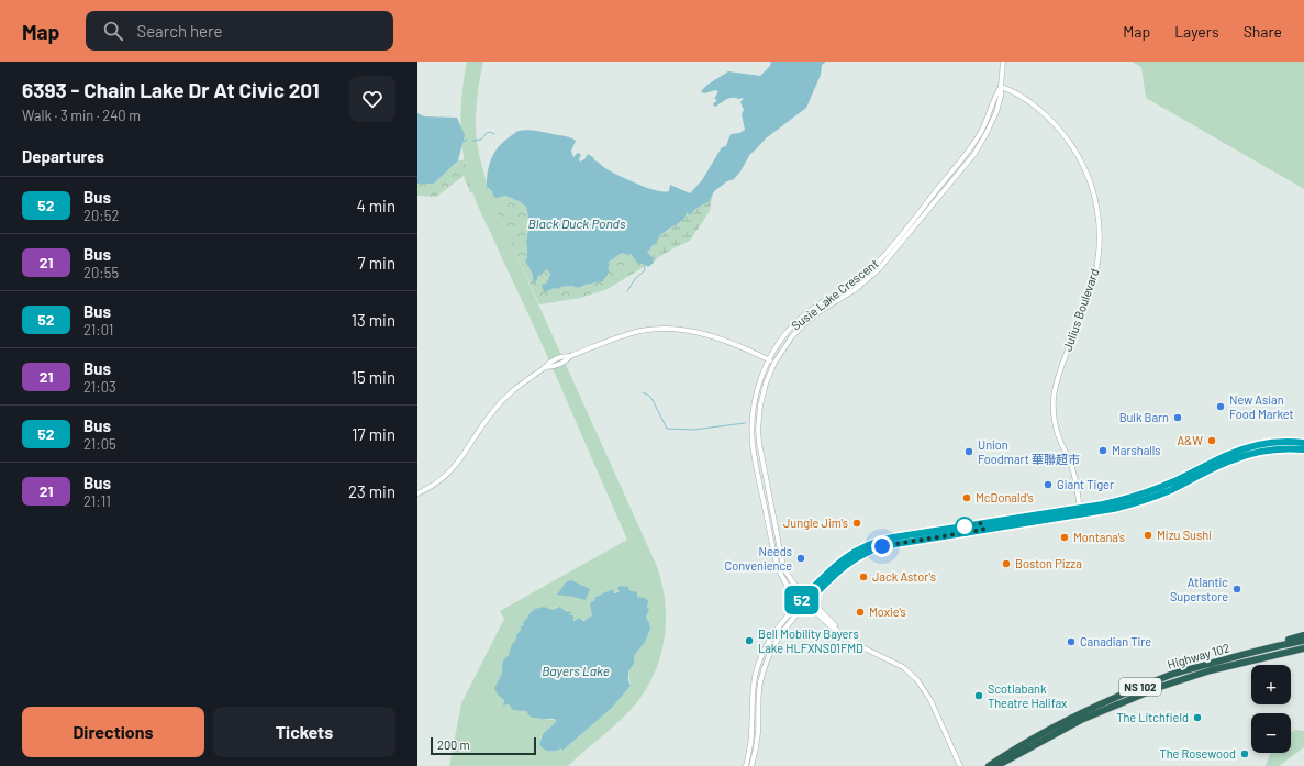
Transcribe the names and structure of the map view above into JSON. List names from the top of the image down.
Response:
{
  "streets": {
    "highway": ["Highway 102", "NS 102"],
    "street": ["Susie Lake Crescent", "Julius Boulevard"]
  },
  "crossings": [
    ["Susie Lake Crescent", "Julius Boulevard"]
  ],
  "water": ["Black Duck Ponds", "Bayers Lake"],
  "places": [
    "New Asian Food Market",
    "Bulk Barn",
    "A&W",
    "Marshalls",
    "Union Foodmart 華聯超市",
    "Giant Tiger",
    "McDonald's",
    "Jungle Jim's",
    "Mizu Sushi",
    "Montana's",
    "Needs Convenience",
    "Boston Pizza",
    "Jack Astor's",
    "Atlantic Superstore",
    "Moxie's",
    "Bell Mobility Bayers Lake HLFXNS01FMD",
    "Canadian Tire",
    "Scotiabank Theatre Halifax",
    "The Litchfield",
    "The Rosewood"
  ],
  "lines": ["bus line 52"],
  "scale_bar": "200 m",
  "page": {
    "header": "Map",
    "search": "Search here",
    "nav": ["Map", "Layers", "Share"],
    "heading": [
      ["6393 - Chain Lake Dr At Civic 201", "Walk · 3 min · 240 m"],
      "Departures"
    ],
    "on_map": "52",
    "list": [
      {
        "mark": "52",
        "name": "Bus",
        "note": "20:52",
        "value": "4 min"
      },
      {
        "mark": "21",
        "name": "Bus",
        "note": "20:55",
        "value": "7 min"
      },
      {
        "mark": "52",
        "name": "Bus",
        "note": "21:01",
        "value": "13 min"
      },
      {
        "mark": "21",
        "name": "Bus",
        "note": "21:03",
        "value": "15 min"
      },
      {
        "mark": "52",
        "name": "Bus",
        "note": "21:05",
        "value": "17 min"
      },
      {
        "mark": "21",
        "name": "Bus",
        "note": "21:11",
        "value": "23 min"
      }
    ],
    "map_buttons": ["+", "−"],
    "buttons": ["Directions", "Tickets"],
    "scale": "200 m"
  }
}
